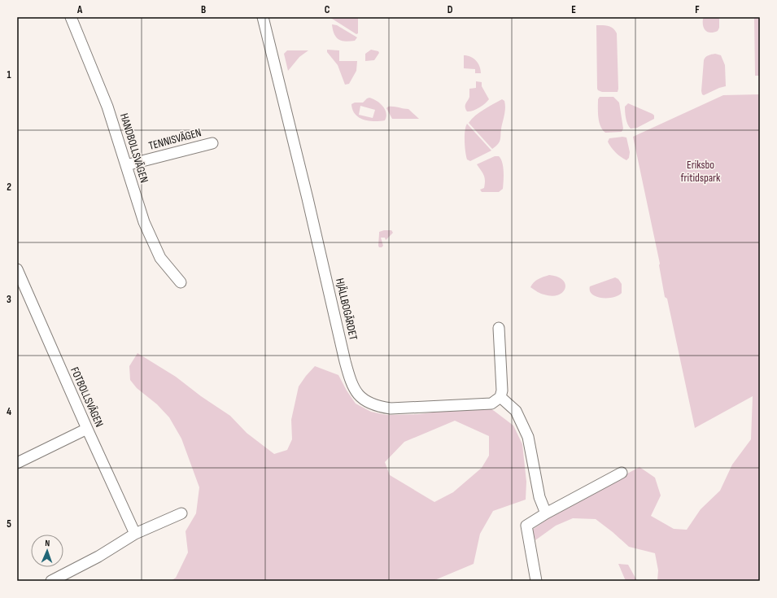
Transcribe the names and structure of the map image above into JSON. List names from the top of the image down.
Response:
{
  "streets": {
    "street": [
      "TENNISVÄGEN",
      "HANDBOLLSVÄGEN",
      "HJÄLLBOGÄRDET",
      "FOTBOLLSVÄGEN"
    ]
  },
  "crossings": [
    ["TENNISVÄGEN", "HANDBOLLSVÄGEN"]
  ],
  "parks": ["Eriksbo fritidspark"],
  "north": "top",
  "grid": {
    "columns": [
      "A",
      "B",
      "C",
      "D",
      "E",
      "F"
    ],
    "rows": [
      "1",
      "2",
      "3",
      "4",
      "5"
    ]
  }
}
